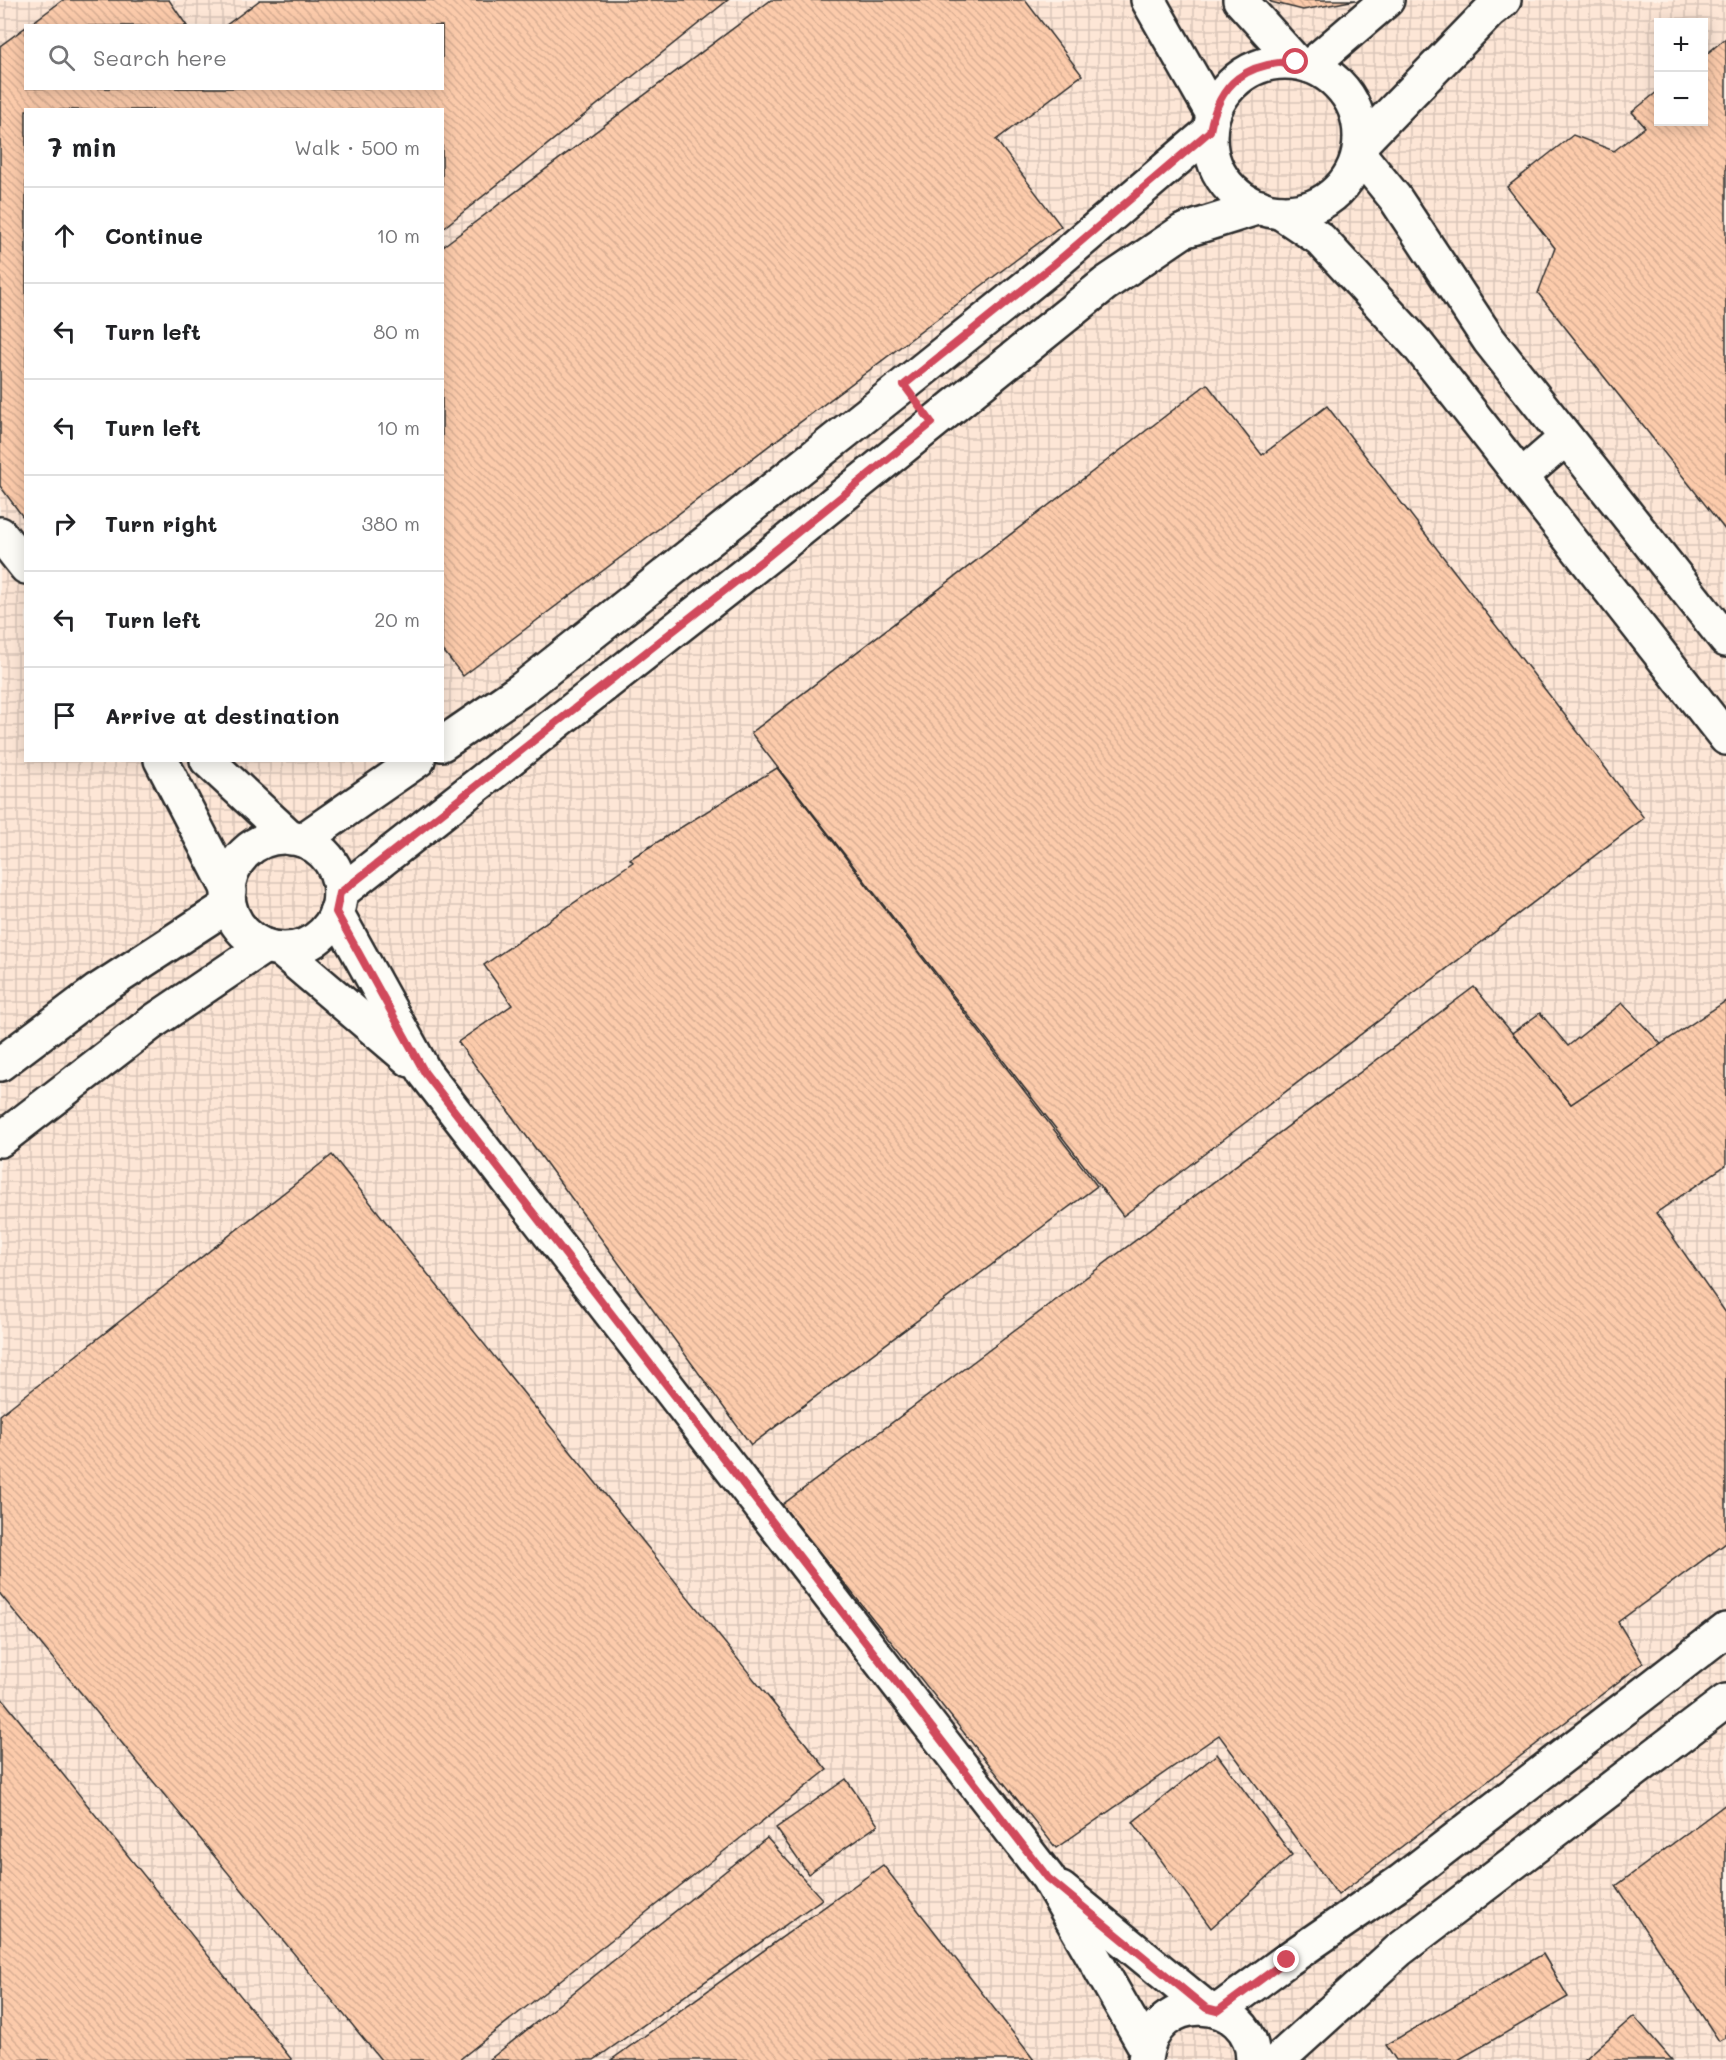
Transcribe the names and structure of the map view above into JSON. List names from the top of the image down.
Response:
{
  "page": {
    "map_buttons": ["+", "−"],
    "search": "Search here",
    "heading": ["7 min", "Walk · 500 m"],
    "list": [
      ["Continue", "10 m"],
      ["Turn left", "80 m"],
      ["Turn left", "10 m"],
      ["Turn right", "380 m"],
      ["Turn left", "20 m"],
      "Arrive at destination"
    ]
  }
}
